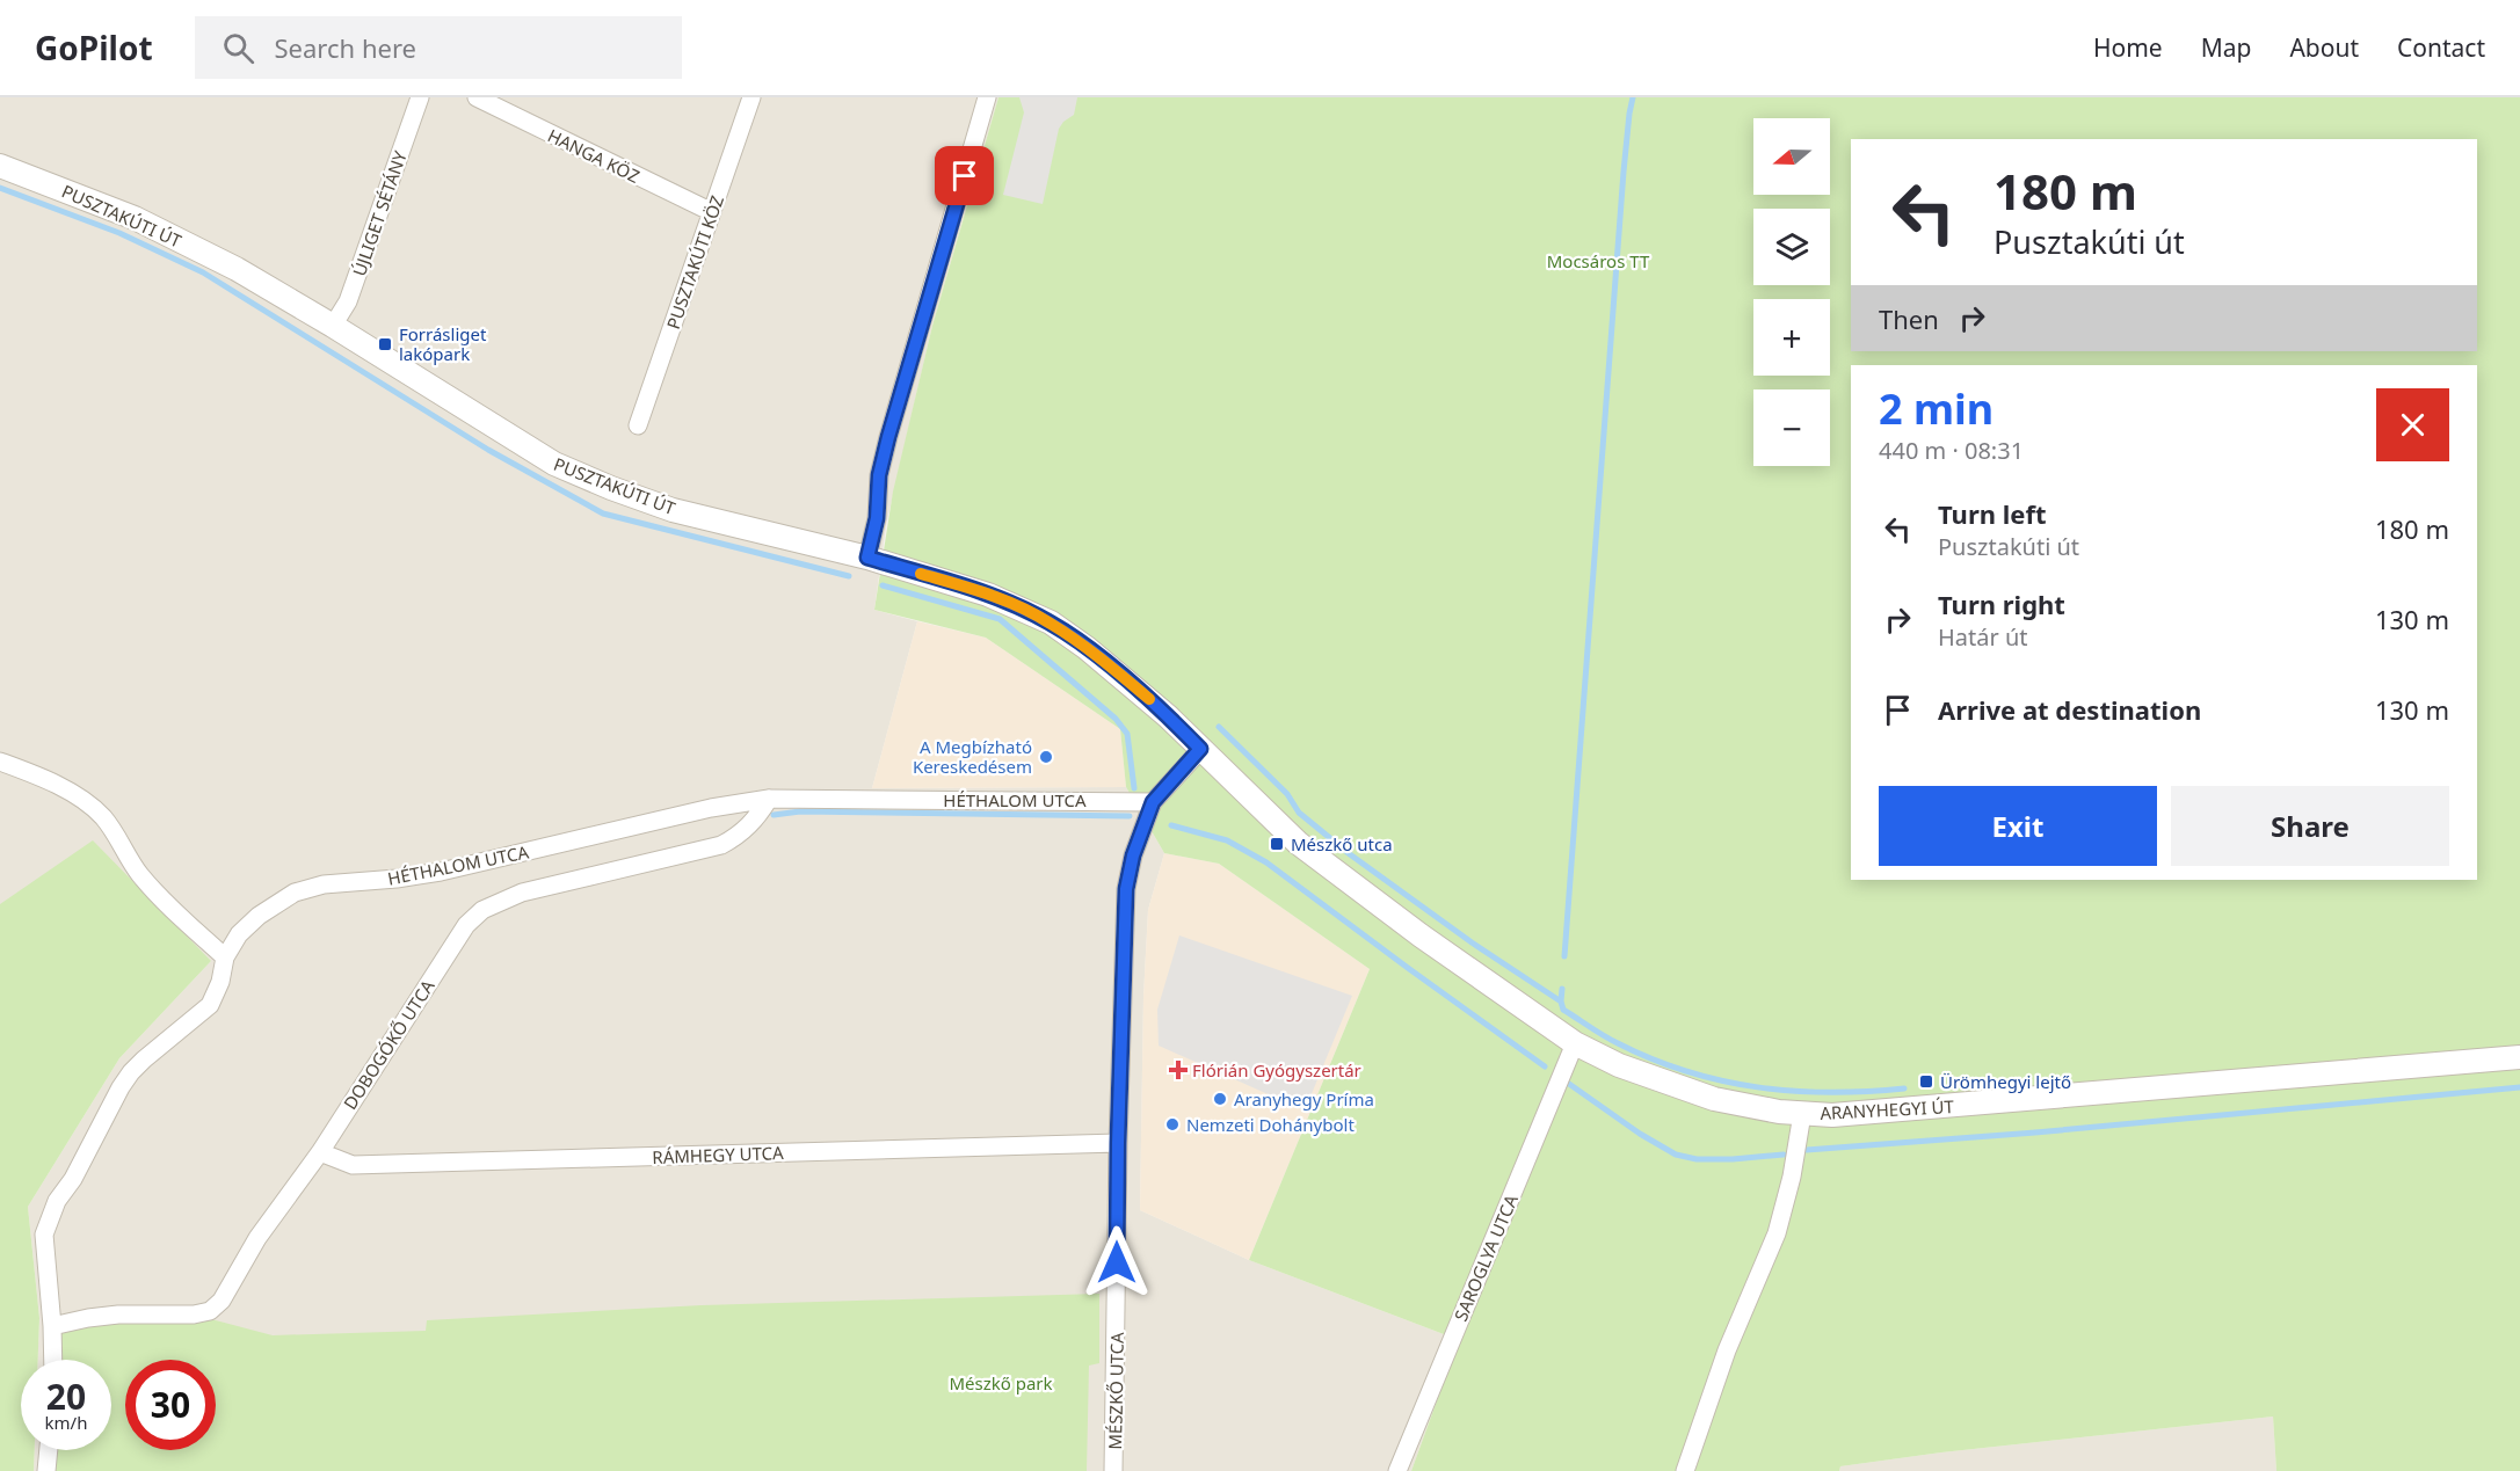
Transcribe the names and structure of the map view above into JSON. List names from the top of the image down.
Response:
{
  "streets": {
    "street": [
      "HANGA KÖZ",
      "ÚJLIGET SÉTÁNY",
      "PUSZTAKÚTI ÚT",
      "PUSZTAKÚTI KÖZ",
      "HÉTHALOM UTCA",
      "DOBOGÓKŐ UTCA",
      "ARANYHEGYI ÚT",
      "RÁMHEGY UTCA",
      "SAROGLYA UTCA",
      "MÉSZKŐ UTCA"
    ]
  },
  "crossings": [
    ["HANGA KÖZ", "PUSZTAKÚTI KÖZ"],
    ["ÚJLIGET SÉTÁNY", "PUSZTAKÚTI ÚT"],
    ["PUSZTAKÚTI ÚT", "ARANYHEGYI ÚT"],
    ["PUSZTAKÚTI ÚT", "MÉSZKŐ UTCA"],
    ["HÉTHALOM UTCA", "DOBOGÓKŐ UTCA"],
    ["HÉTHALOM UTCA", "MÉSZKŐ UTCA"],
    ["DOBOGÓKŐ UTCA", "RÁMHEGY UTCA"],
    ["ARANYHEGYI ÚT", "SAROGLYA UTCA"],
    ["ARANYHEGYI ÚT", "MÉSZKŐ UTCA"],
    ["RÁMHEGY UTCA", "MÉSZKŐ UTCA"]
  ],
  "parks": ["Mocsáros TT", "Mészkő park"],
  "places": {
    "transit": ["Forrásliget lakópark", "Mészkő utca", "Ürömhegyi lejtő"],
    "other": ["A Megbízható Kereskedésem", "Aranyhegy Príma", "Nemzeti Dohánybolt"],
    "health": ["Flórián Gyógyszertár"]
  },
  "north": "left",
  "page": {
    "header": "GoPilot",
    "search": "Search here",
    "nav": [
      "Home",
      "Map",
      "About",
      "Contact"
    ],
    "map_buttons": ["+", "−"],
    "turn": ["180 m", "Pusztakúti út"],
    "then": "Then",
    "heading": ["2 min", "440 m · 08:31"],
    "list": [
      {
        "name": "Turn left",
        "note": "Pusztakúti út",
        "value": "180 m"
      },
      {
        "name": "Turn right",
        "note": "Határ út",
        "value": "130 m"
      },
      {
        "name": "Arrive at destination",
        "value": "130 m"
      }
    ],
    "buttons": ["Exit", "Share"],
    "speed": "20 km/h",
    "limit": "30"
  }
}
